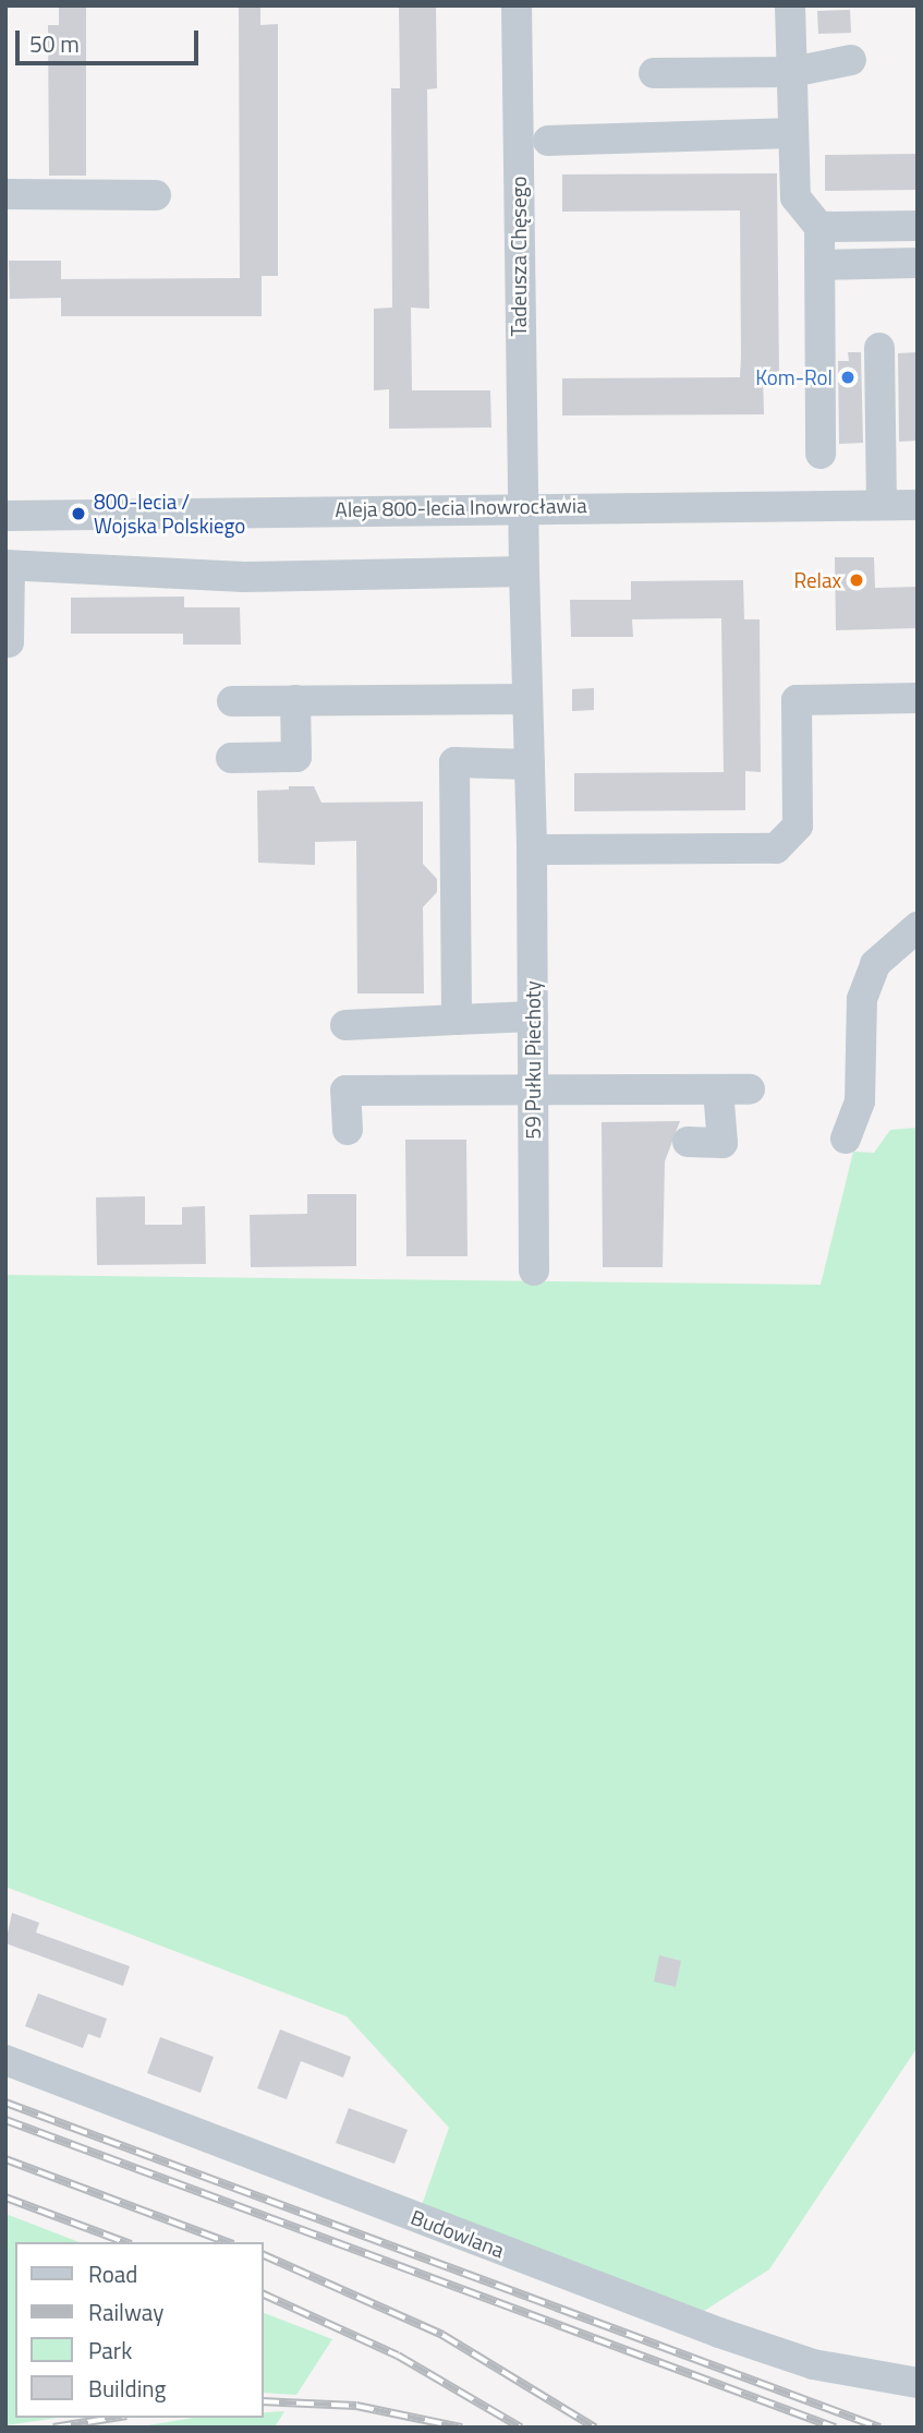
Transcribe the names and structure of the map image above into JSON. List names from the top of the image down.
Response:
{
  "streets": {
    "street": [
      "Tadeusza Chęsego",
      "Aleja 800-lecia Inowrocławia",
      "59 Pułku Piechoty",
      "Budowlana"
    ]
  },
  "crossings": [
    ["Tadeusza Chęsego", "Aleja 800-lecia Inowrocławia"],
    ["Tadeusza Chęsego", "59 Pułku Piechoty"]
  ],
  "places": ["Kom-Rol", "800-lecia / Wojska Polskiego", "Relax"],
  "legend": [
    "Road",
    "Railway",
    "Park",
    "Building"
  ],
  "scale_bar": "50 m"
}
